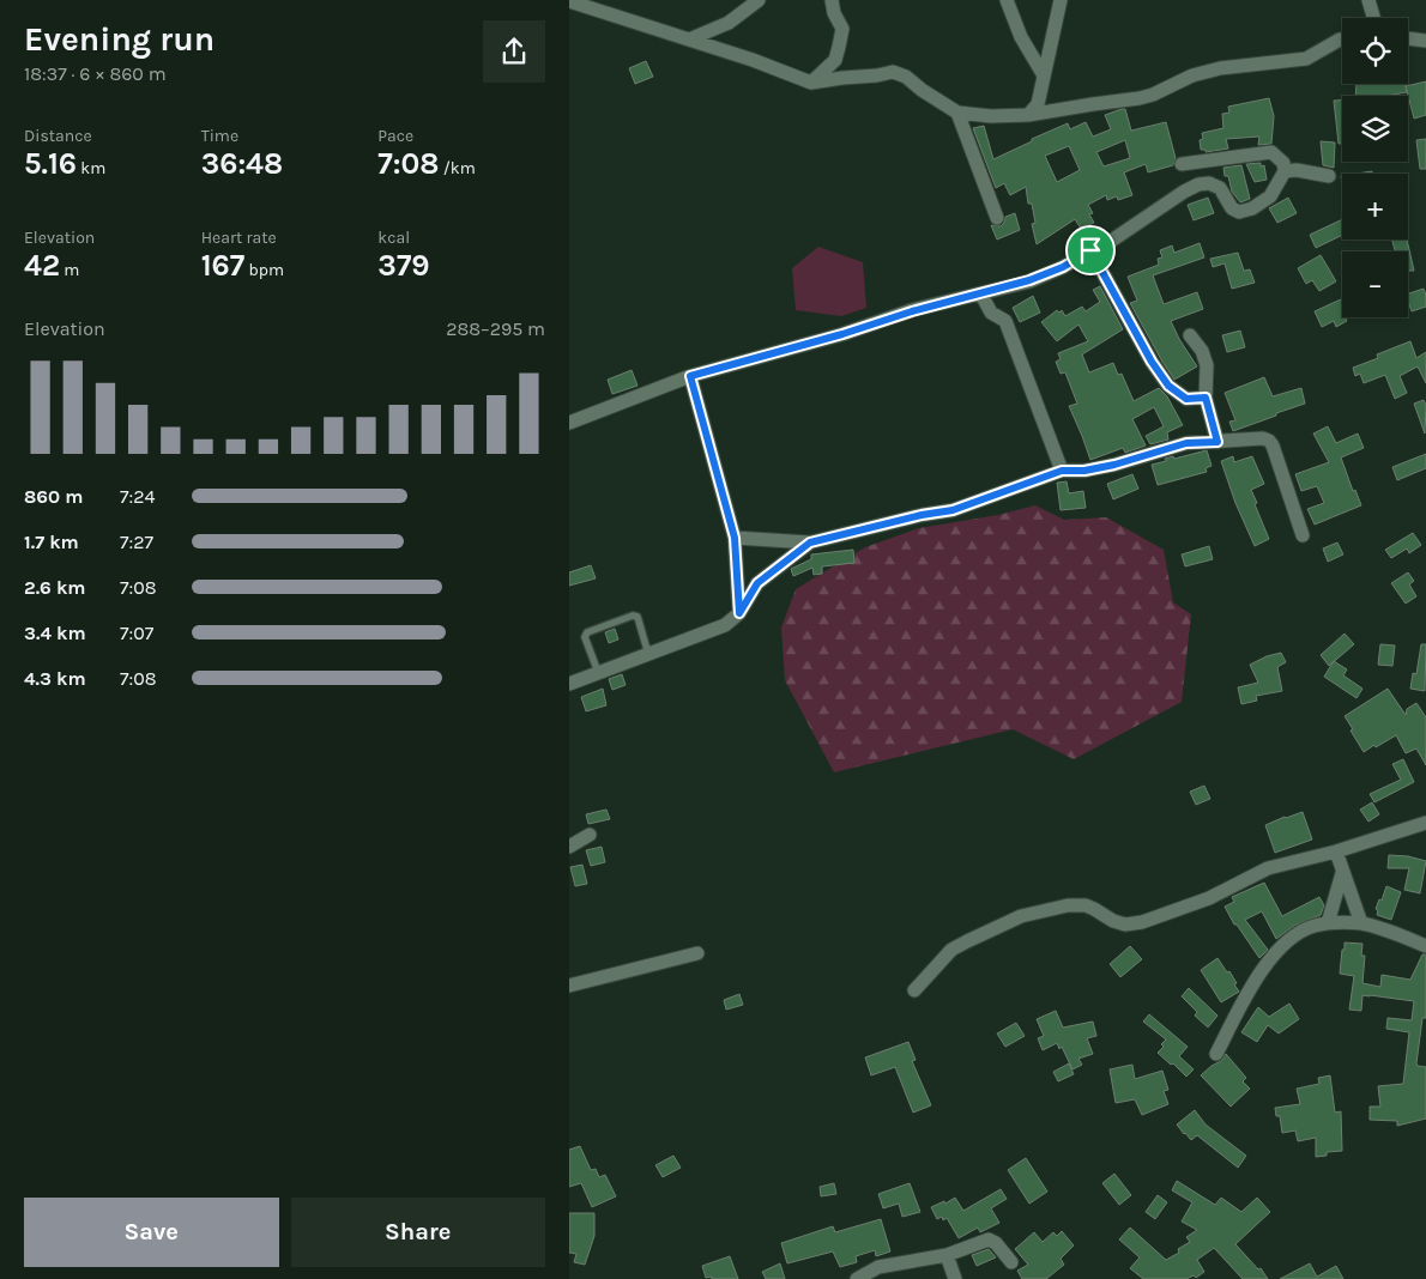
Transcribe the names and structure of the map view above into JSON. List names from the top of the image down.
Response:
{
  "page": {
    "heading": ["Evening run", "18:37 · 6 × 860 m"],
    "map_buttons": ["+", "−"],
    "stats": [
      ["Distance", "5.16 km"],
      ["Time", "36:48"],
      ["Pace", "7:08 /km"],
      ["Elevation", "42 m"],
      ["Heart rate", "167 bpm"],
      ["kcal", "379"]
    ],
    "chart": ["Elevation", "288–295 m"],
    "list": [
      {
        "name": "860 m",
        "note": "7:24"
      },
      {
        "name": "1.7 km",
        "note": "7:27"
      },
      {
        "name": "2.6 km",
        "note": "7:08"
      },
      {
        "name": "3.4 km",
        "note": "7:07"
      },
      {
        "name": "4.3 km",
        "note": "7:08"
      }
    ],
    "buttons": ["Save", "Share"]
  }
}
